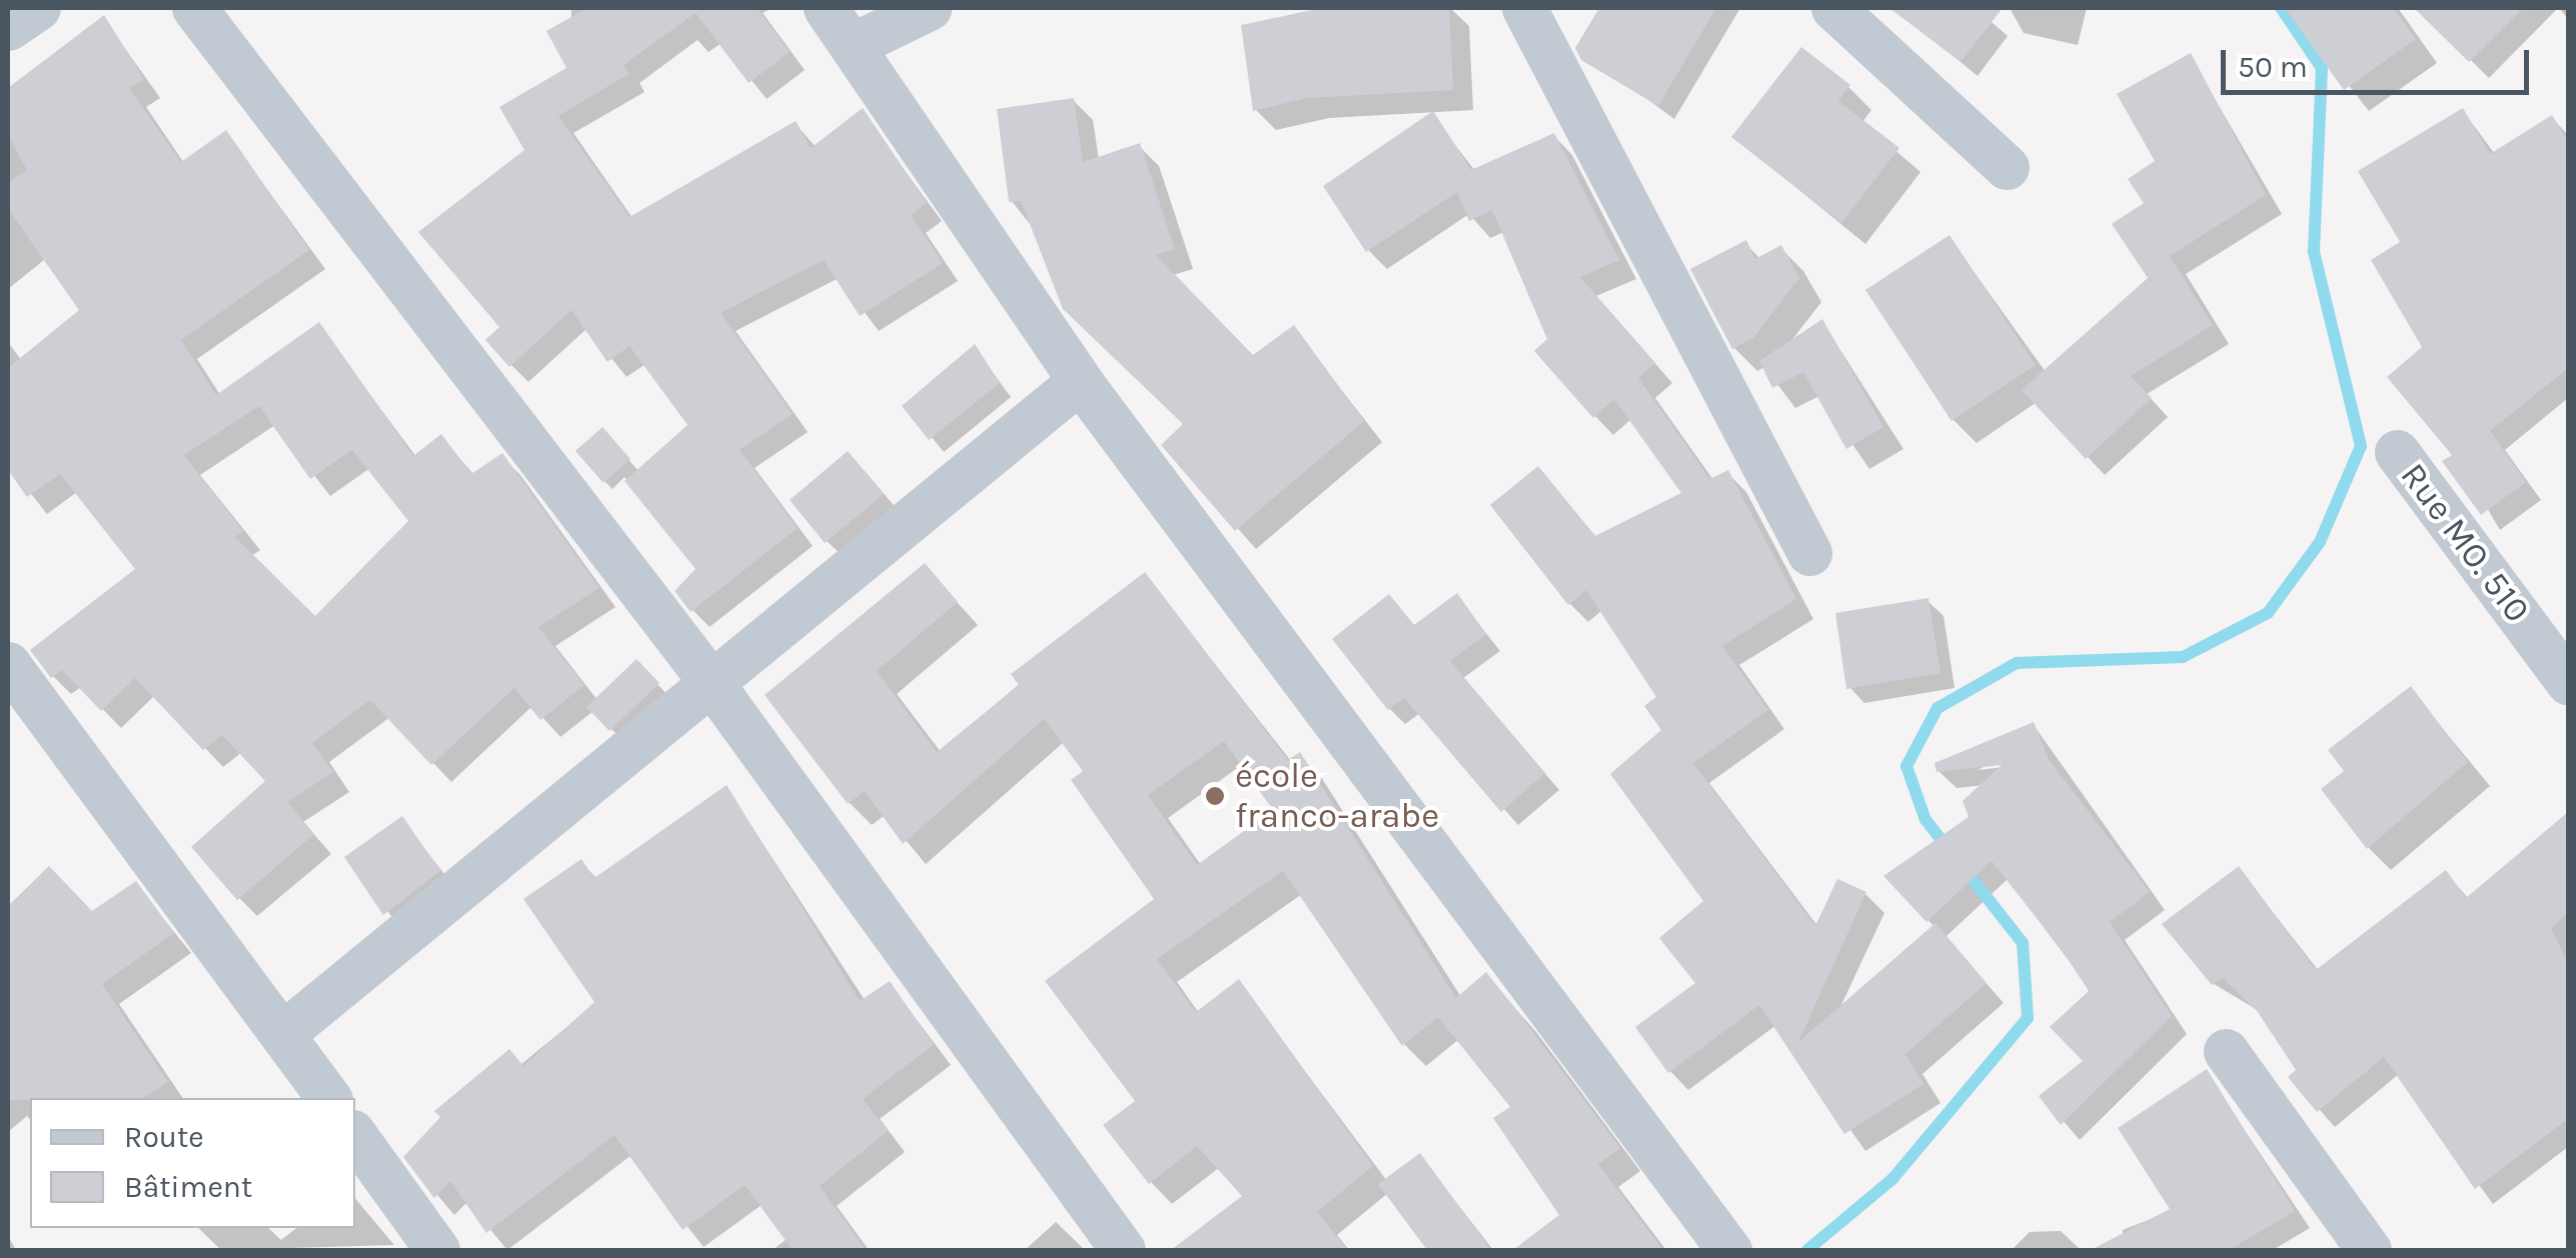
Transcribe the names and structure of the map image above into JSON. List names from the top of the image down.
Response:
{
  "streets": {
    "street": ["Rue MO. 510"]
  },
  "places": ["école franco-arabe"],
  "legend": ["Route", "Bâtiment"],
  "scale_bar": "50 m"
}
